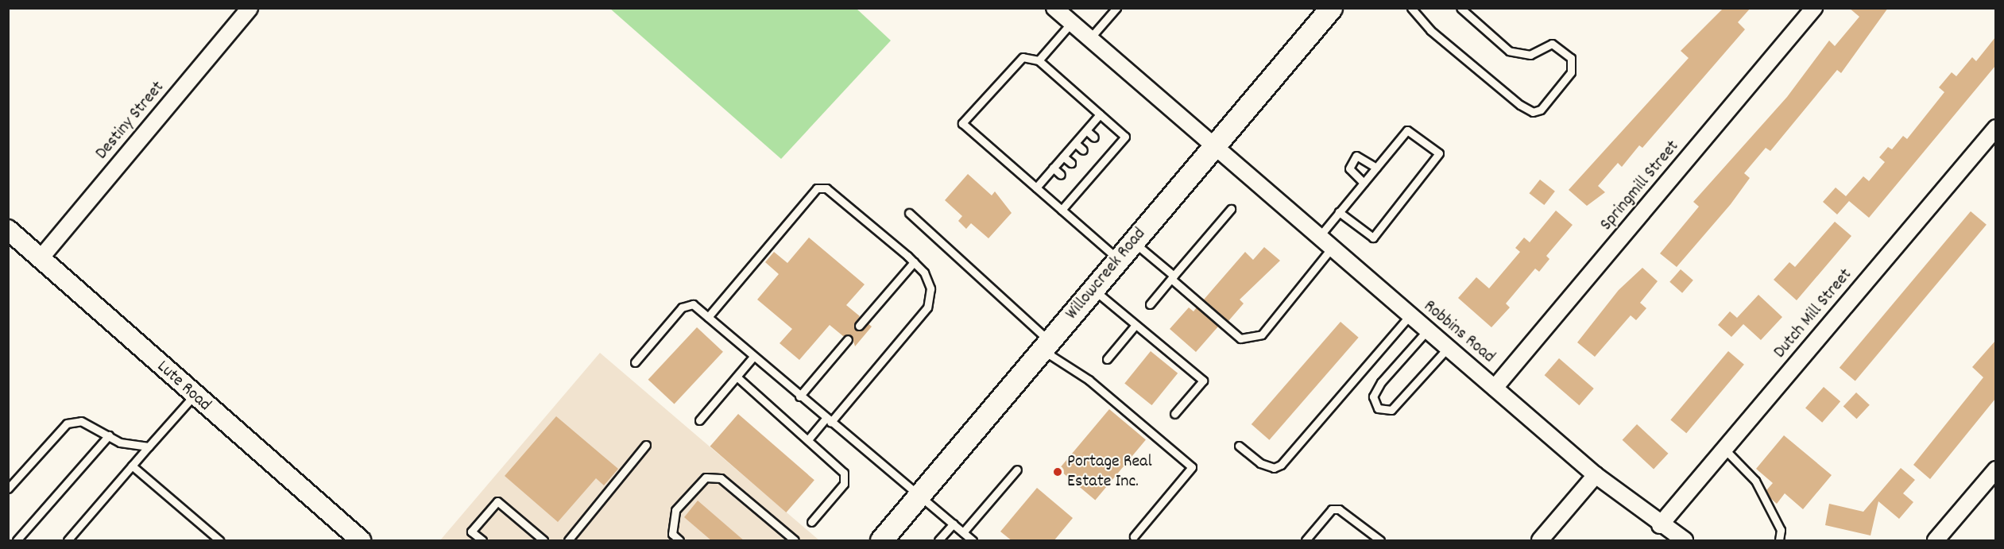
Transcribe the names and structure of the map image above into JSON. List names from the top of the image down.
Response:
{
  "streets": {
    "main road": ["Willowcreek Road"],
    "street": [
      "Destiny Street",
      "Springmill Street",
      "Dutch Mill Street",
      "Robbins Road",
      "Lute Road"
    ]
  },
  "crossings": [
    ["Destiny Street", "Lute Road"],
    ["Springmill Street", "Robbins Road"],
    ["Willowcreek Road", "Robbins Road"],
    ["Dutch Mill Street", "Robbins Road"]
  ],
  "places": ["Portage Real Estate Inc."]
}
